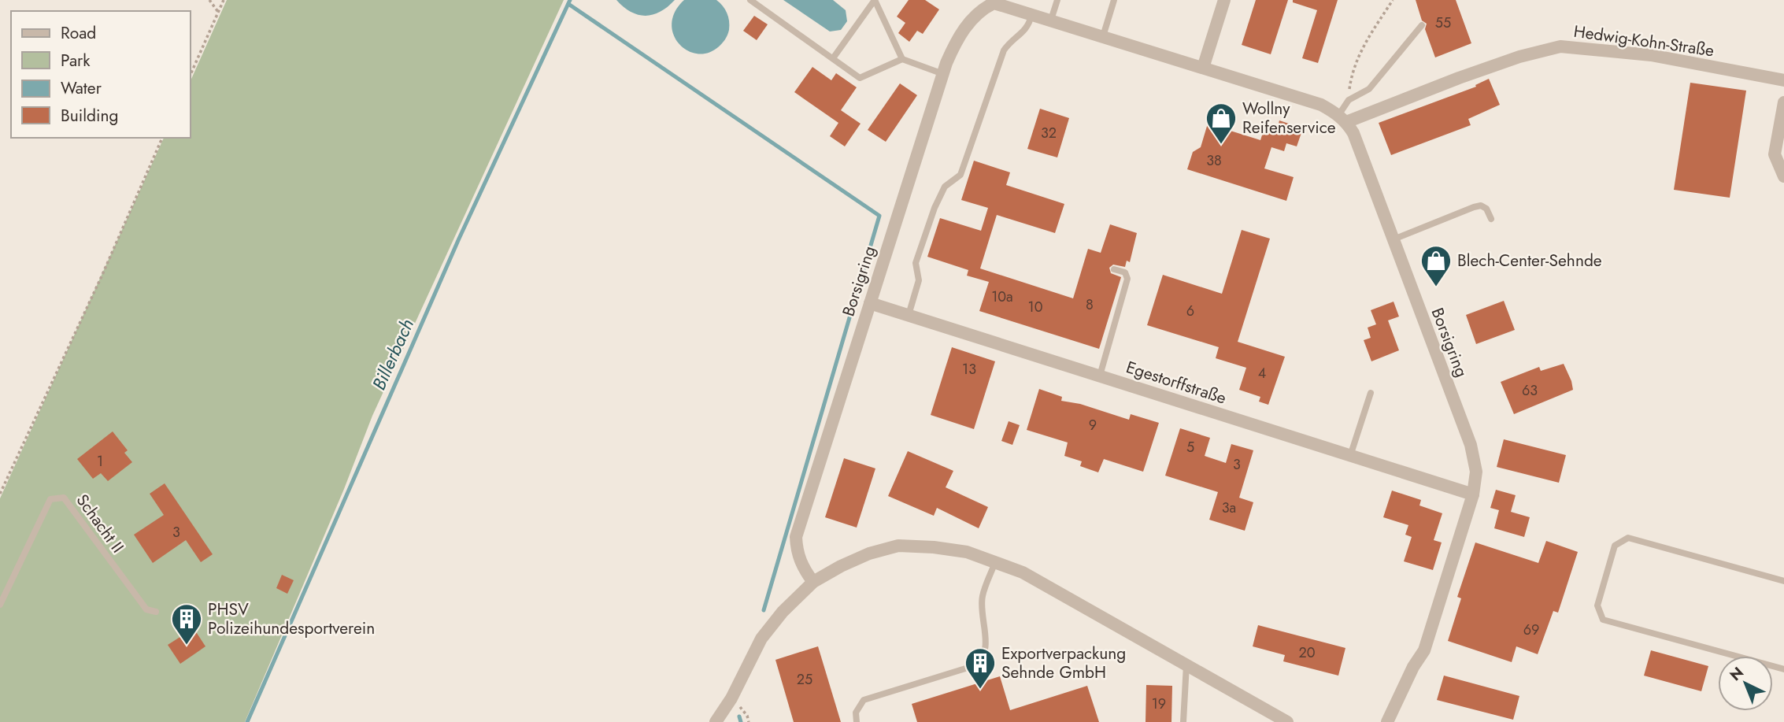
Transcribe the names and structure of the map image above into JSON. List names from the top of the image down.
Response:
{
  "streets": {
    "street": ["Hedwig-Kohn-Straße", "Borsigring", "Egestorffstraße"],
    "lane": ["Schacht II"]
  },
  "crossings": [
    ["Hedwig-Kohn-Straße", "Borsigring"],
    ["Borsigring", "Egestorffstraße"]
  ],
  "water": ["Billerbach"],
  "places": {
    "shop": ["Wollny Reifenservice", "Blech-Center-Sehnde"],
    "building": ["PHSV Polizeihundesportverein", "Exportverpackung Sehnde GmbH"]
  },
  "house_numbers": [
    "55",
    "32",
    "38",
    "10a",
    "8",
    "10",
    "6",
    "13",
    "4",
    "63",
    "9",
    "5",
    "1",
    "3",
    "3a",
    "3",
    "69",
    "20",
    "25",
    "19"
  ],
  "legend": [
    "Road",
    "Park",
    "Water",
    "Building"
  ],
  "north": "top left"
}
